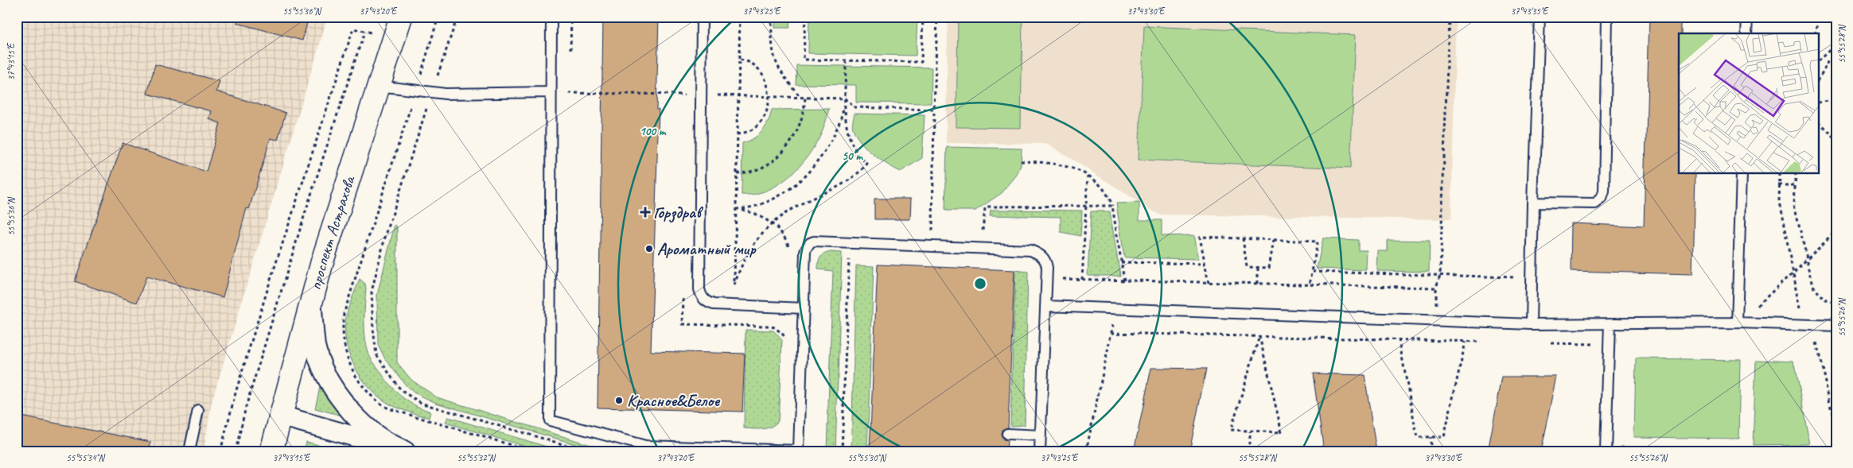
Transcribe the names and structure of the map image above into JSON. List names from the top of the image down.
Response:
{
  "streets": {
    "street": ["проспект Астрахова"]
  },
  "places": {
    "health": ["Горздрав"],
    "other": ["Ароматный мир", "Красное&Белое"]
  },
  "coordinates": [
    "55°55'36\"N",
    "37°43'20\"E",
    "37°43'25\"E",
    "37°43'30\"E",
    "37°43'35\"E",
    "55°55'28\"N",
    "37°43'15\"E",
    "55°55'26\"N",
    "55°55'34\"N",
    "55°55'32\"N",
    "55°55'30\"N"
  ],
  "rings": ["100 m", "50 m"]
}
